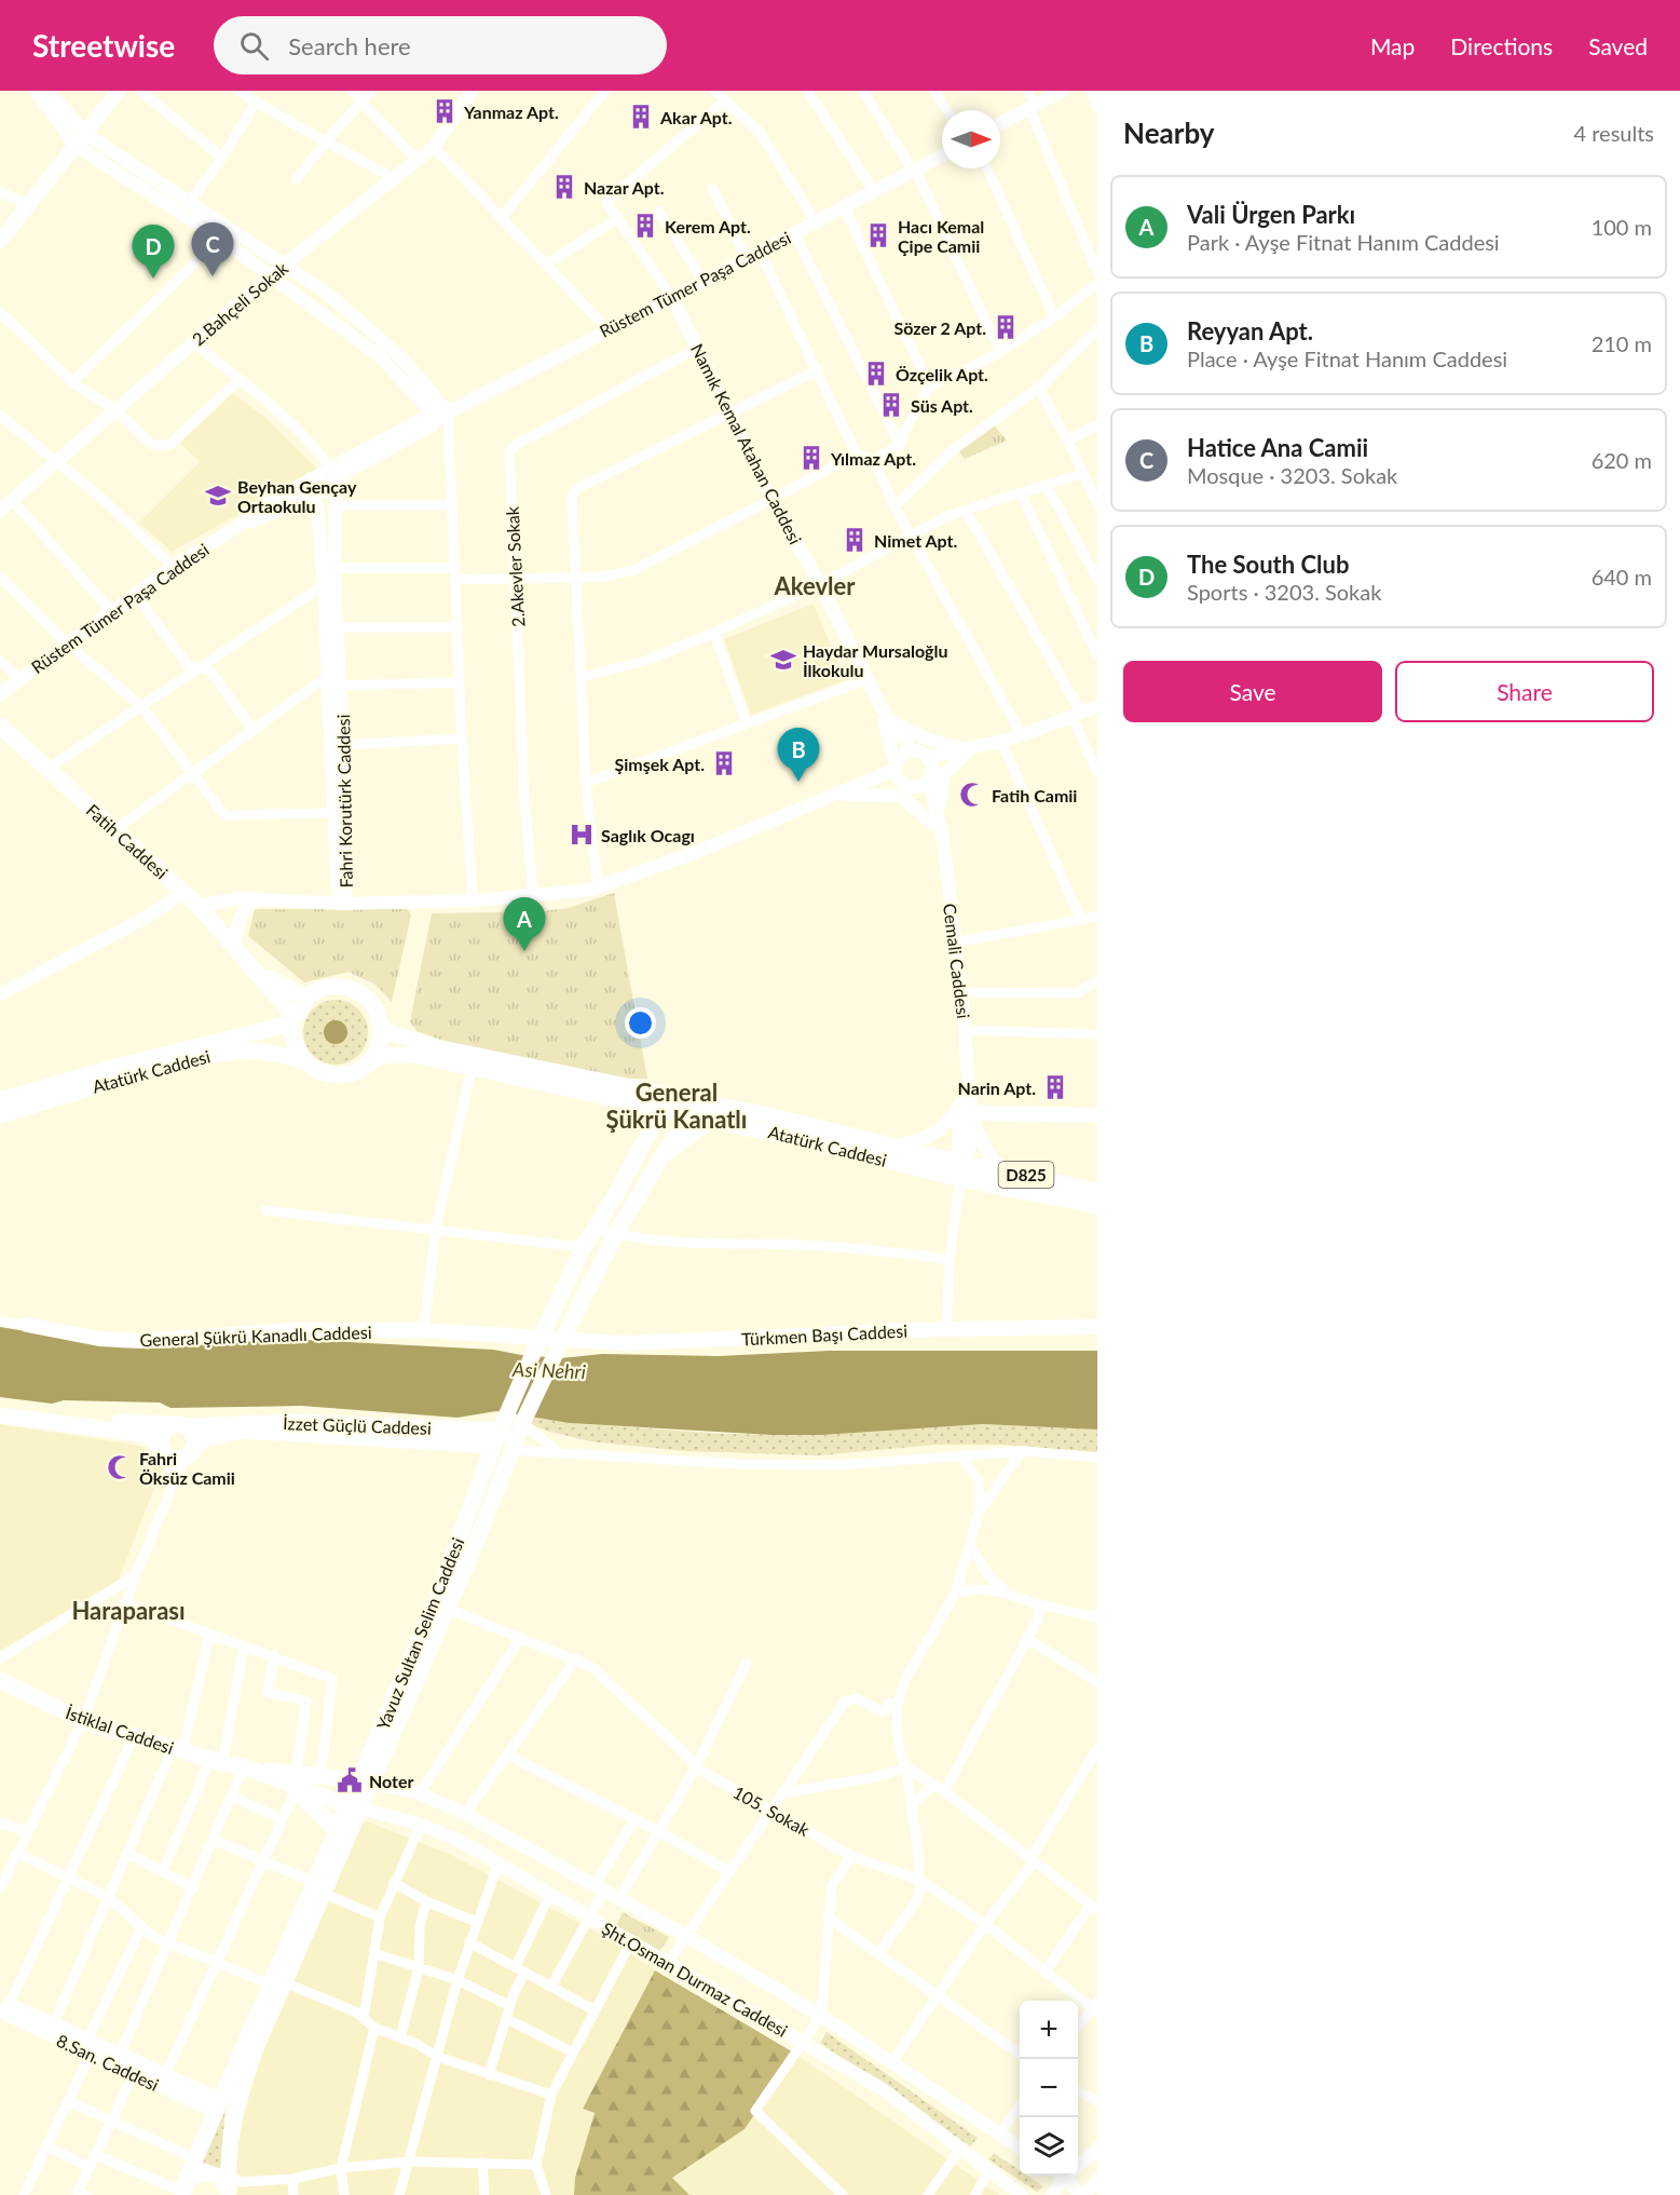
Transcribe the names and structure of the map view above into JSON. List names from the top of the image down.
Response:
{
  "streets": {
    "main road": [
      "Fatih Caddesi",
      "Atatürk Caddesi",
      "D825",
      "Türkmen Başı Caddesi",
      "General Şükrü Kanadlı Caddesi",
      "İzzet Güçlü Caddesi",
      "Yavuz Sultan Selim Caddesi",
      "İstiklal Caddesi"
    ],
    "street": [
      "Rüstem Tümer Paşa Caddesi",
      "2.Bahçeli Sokak",
      "Namık Kemal Atahan Caddesi",
      "2.Akevler Sokak",
      "Fahri Korutürk Caddesi",
      "Cemali Caddesi",
      "105. Sokak",
      "Şht.Osman Durmaz Caddesi",
      "8.San. Caddesi"
    ]
  },
  "crossings": [
    ["Rüstem Tümer Paşa Caddesi", "Namık Kemal Atahan Caddesi"],
    ["Rüstem Tümer Paşa Caddesi", "Fahri Korutürk Caddesi"],
    ["Namık Kemal Atahan Caddesi", "2.Akevler Sokak"],
    ["Namık Kemal Atahan Caddesi", "Cemali Caddesi"],
    ["Fatih Caddesi", "Atatürk Caddesi"],
    ["Cemali Caddesi", "Atatürk Caddesi"],
    ["Atatürk Caddesi", "Yavuz Sultan Selim Caddesi"],
    ["Türkmen Başı Caddesi", "General Şükrü Kanadlı Caddesi"],
    ["Türkmen Başı Caddesi", "Yavuz Sultan Selim Caddesi"],
    ["General Şükrü Kanadlı Caddesi", "Yavuz Sultan Selim Caddesi"],
    ["İzzet Güçlü Caddesi", "Yavuz Sultan Selim Caddesi"],
    ["Yavuz Sultan Selim Caddesi", "İstiklal Caddesi"],
    ["Yavuz Sultan Selim Caddesi", "105. Sokak"],
    ["Yavuz Sultan Selim Caddesi", "Şht.Osman Durmaz Caddesi"],
    ["Yavuz Sultan Selim Caddesi", "8.San. Caddesi"],
    ["İstiklal Caddesi", "Şht.Osman Durmaz Caddesi"]
  ],
  "districts": ["Akevler", "General Şükrü Kanatlı", "Haraparası"],
  "water": ["Asi Nehri"],
  "places": {
    "building": [
      "Yanmaz Apt.",
      "Akar Apt.",
      "Nazar Apt.",
      "Kerem Apt.",
      "Hacı Kemal Çipe Camii",
      "Sözer 2 Apt.",
      "Özçelik Apt.",
      "Süs Apt.",
      "Yılmaz Apt.",
      "Nimet Apt.",
      "Şimşek Apt.",
      "Narin Apt."
    ],
    "school or university": ["Beyhan Gençay Ortaokulu", "Haydar Mursaloğlu İlkokulu"],
    "mosque": ["Fatih Camii", "Fahri Öksüz Camii"],
    "hospital": ["Saglık Ocagı"],
    "public building": ["Noter"]
  },
  "north": "right",
  "page": {
    "header": "Streetwise",
    "search": "Search here",
    "nav": ["Map", "Directions", "Saved"],
    "heading": ["Nearby", "4 results"],
    "list": [
      {
        "mark": "A",
        "name": "Vali Ürgen Parkı",
        "note": "Park · Ayşe Fitnat Hanım Caddesi",
        "value": "100 m"
      },
      {
        "mark": "B",
        "name": "Reyyan Apt.",
        "note": "Place · Ayşe Fitnat Hanım Caddesi",
        "value": "210 m"
      },
      {
        "mark": "C",
        "name": "Hatice Ana Camii",
        "note": "Mosque · 3203. Sokak",
        "value": "620 m"
      },
      {
        "mark": "D",
        "name": "The South Club",
        "note": "Sports · 3203. Sokak",
        "value": "640 m"
      }
    ],
    "pins": [
      "C",
      "D",
      "B",
      "A"
    ],
    "buttons": ["Save", "Share"],
    "map_buttons": ["+", "−"]
  }
}
